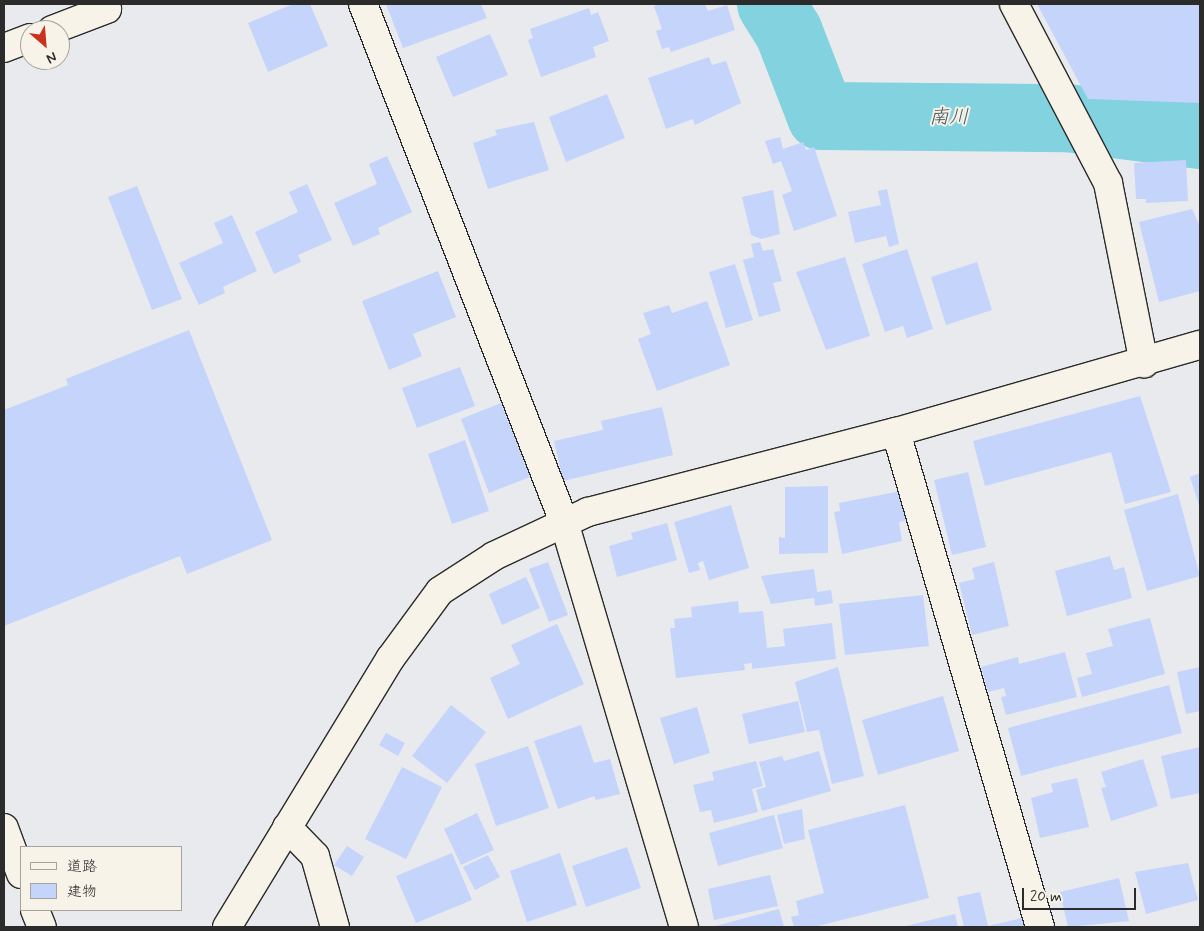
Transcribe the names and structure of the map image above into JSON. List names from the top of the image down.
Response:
{
  "water": ["南川"],
  "legend": ["道路", "建物"],
  "scale_bar": "20 m",
  "north": "bottom right"
}
